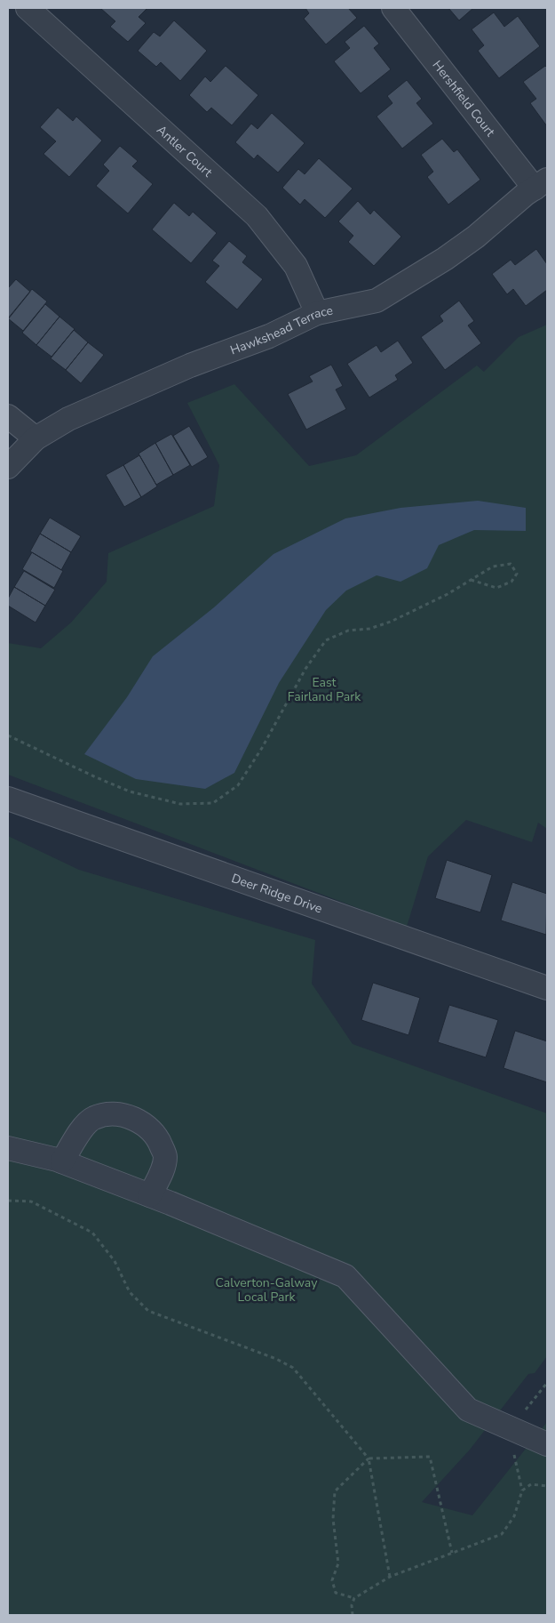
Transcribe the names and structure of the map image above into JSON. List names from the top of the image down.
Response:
{
  "streets": {
    "street": [
      "Hershfield Court",
      "Antler Court",
      "Hawkshead Terrace",
      "Deer Ridge Drive"
    ]
  },
  "crossings": [
    ["Hershfield Court", "Hawkshead Terrace"],
    ["Antler Court", "Hawkshead Terrace"]
  ],
  "parks": ["East Fairland Park", "Calverton-Galway Local Park"]
}
